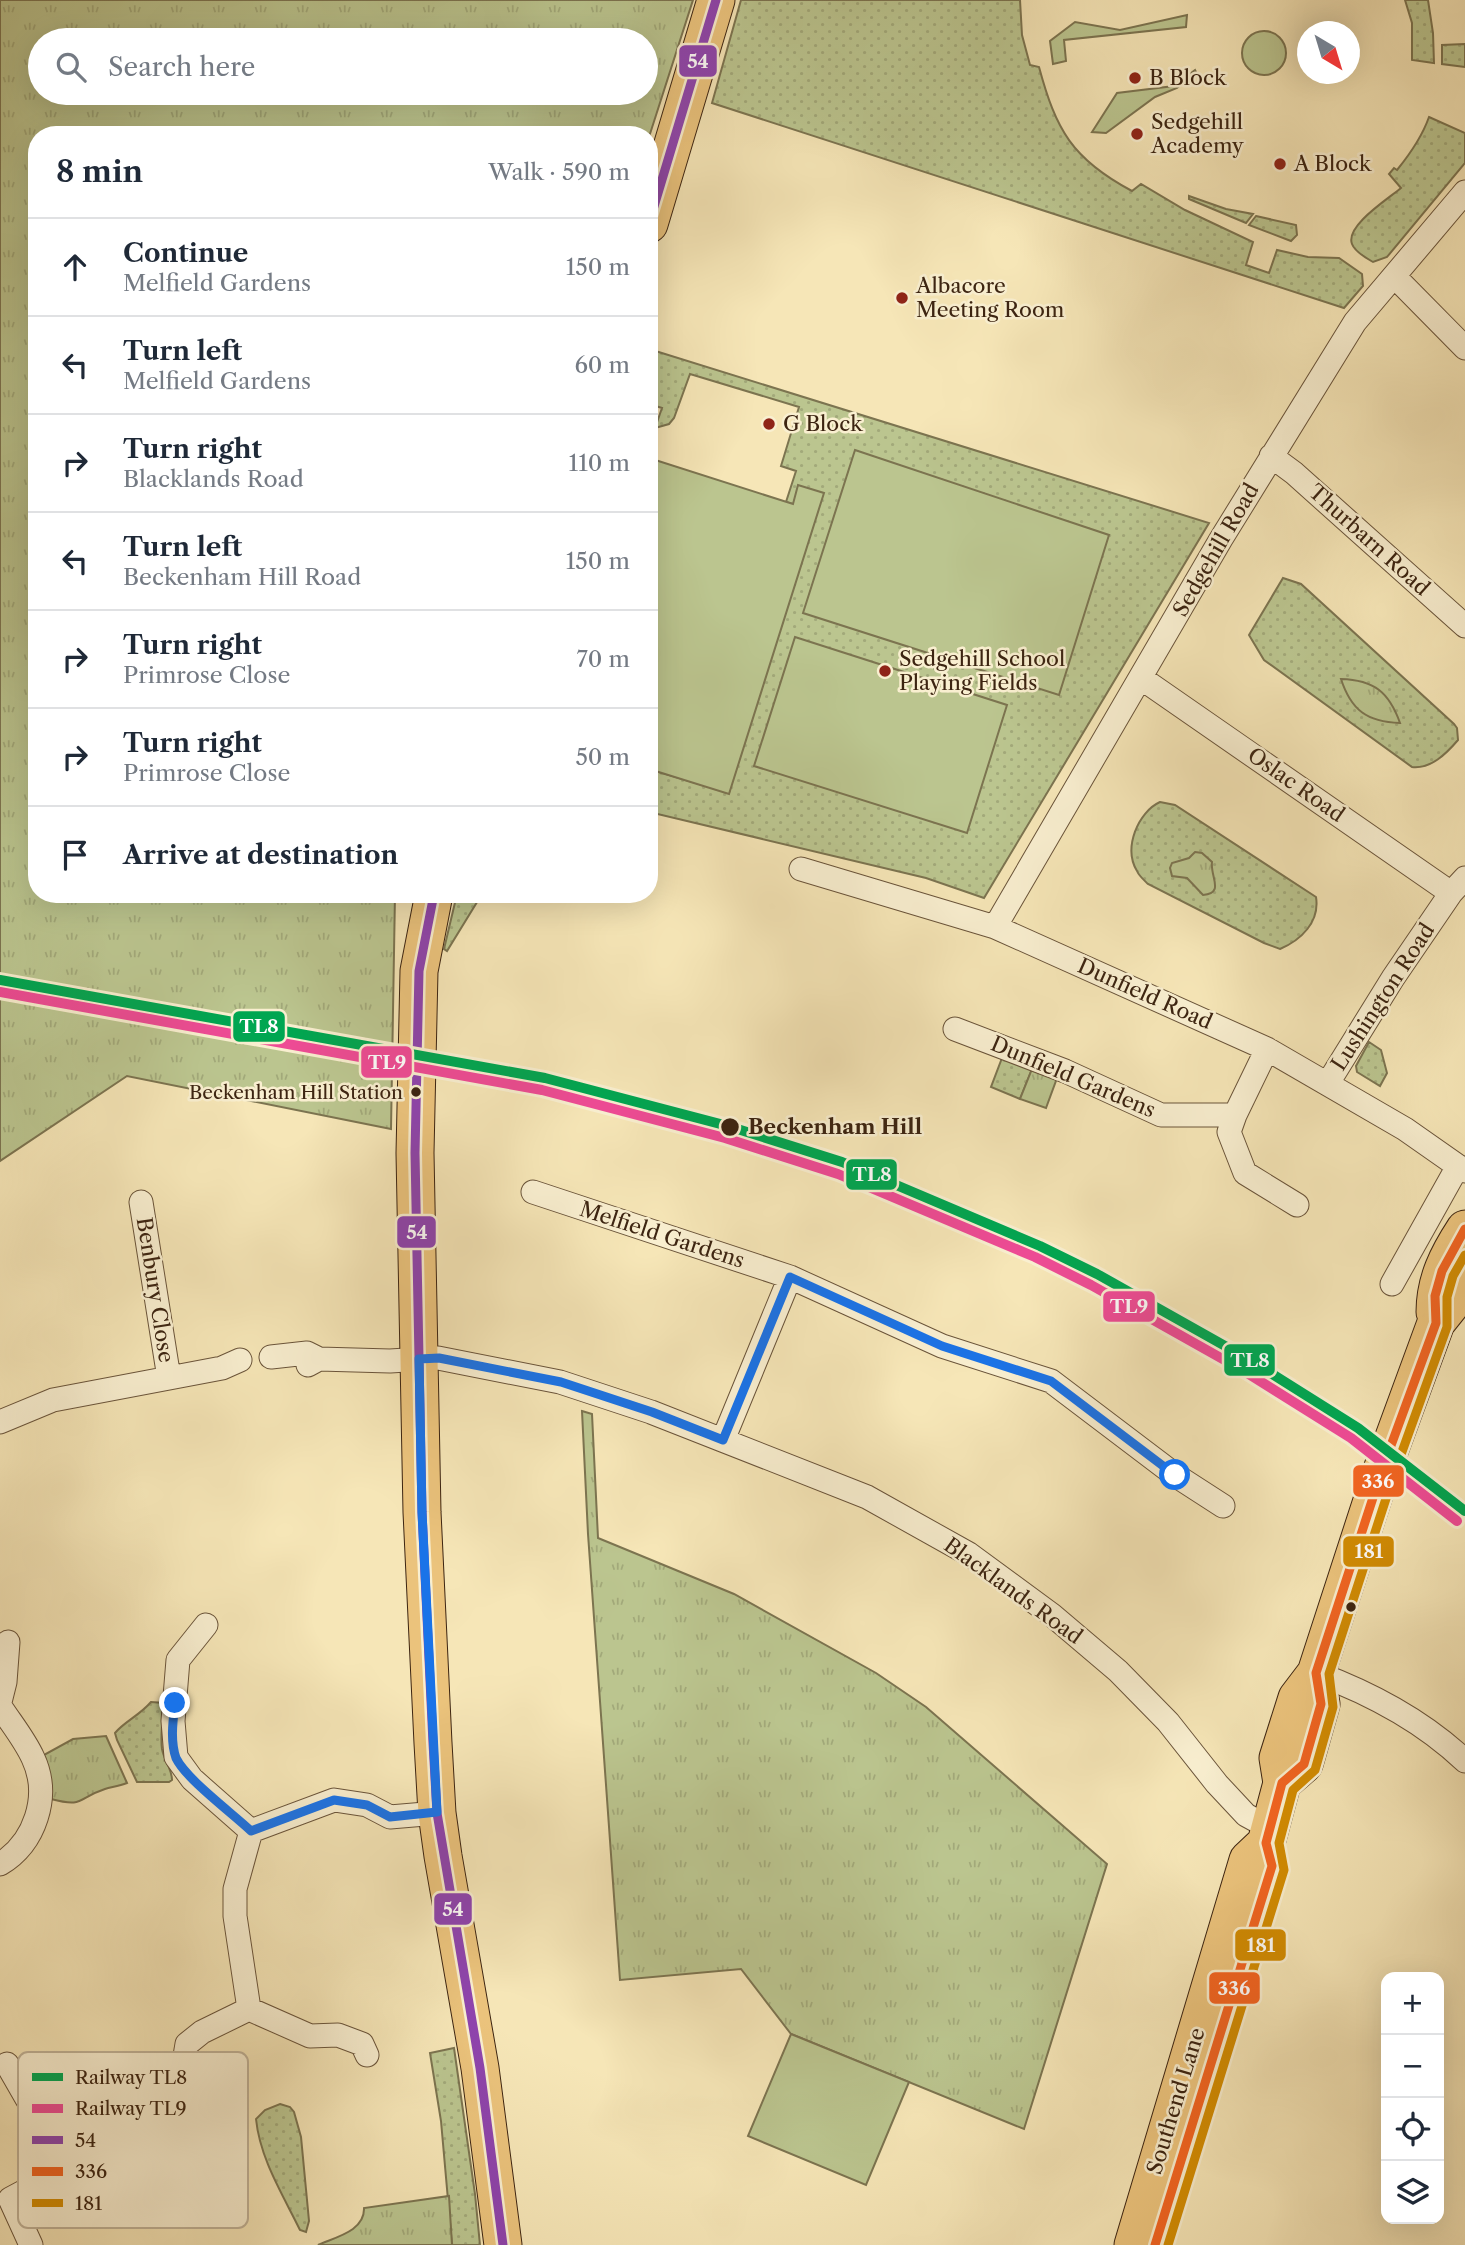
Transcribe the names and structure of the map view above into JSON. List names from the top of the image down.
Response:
{
  "streets": {
    "main road": ["Southend Lane"],
    "street": [
      "Thurbarn Road",
      "Sedgehill Road",
      "Oslac Road",
      "Dunfield Road",
      "Lushington Road",
      "Dunfield Gardens",
      "Melfield Gardens",
      "Benbury Close",
      "Blacklands Road"
    ]
  },
  "crossings": [
    ["Thurbarn Road", "Sedgehill Road"],
    ["Sedgehill Road", "Oslac Road"],
    ["Sedgehill Road", "Dunfield Road"],
    ["Oslac Road", "Lushington Road"],
    ["Dunfield Road", "Lushington Road"],
    ["Blacklands Road", "Southend Lane"]
  ],
  "places": [
    "B Block",
    "Sedgehill Academy",
    "A Block",
    "Albacore Meeting Room",
    "G Block",
    "Sedgehill School Playing Fields",
    "Beckenham Hill Station",
    "Beckenham Hill"
  ],
  "lines": [
    "transit line 54",
    "rail line TL8",
    "rail line TL9",
    "transit line 336",
    "transit line 181"
  ],
  "legend": [
    "Railway TL8",
    "Railway TL9",
    "54",
    "336",
    "181"
  ],
  "north": "bottom right",
  "page": {
    "search": "Search here",
    "heading": ["8 min", "Walk · 590 m"],
    "list": [
      ["Continue", "Melfield Gardens", "150 m"],
      ["Turn left", "Melfield Gardens", "60 m"],
      ["Turn right", "Blacklands Road", "110 m"],
      ["Turn left", "Beckenham Hill Road", "150 m"],
      ["Turn right", "Primrose Close", "70 m"],
      ["Turn right", "Primrose Close", "50 m"],
      "Arrive at destination"
    ],
    "map_buttons": ["+", "−"]
  }
}
